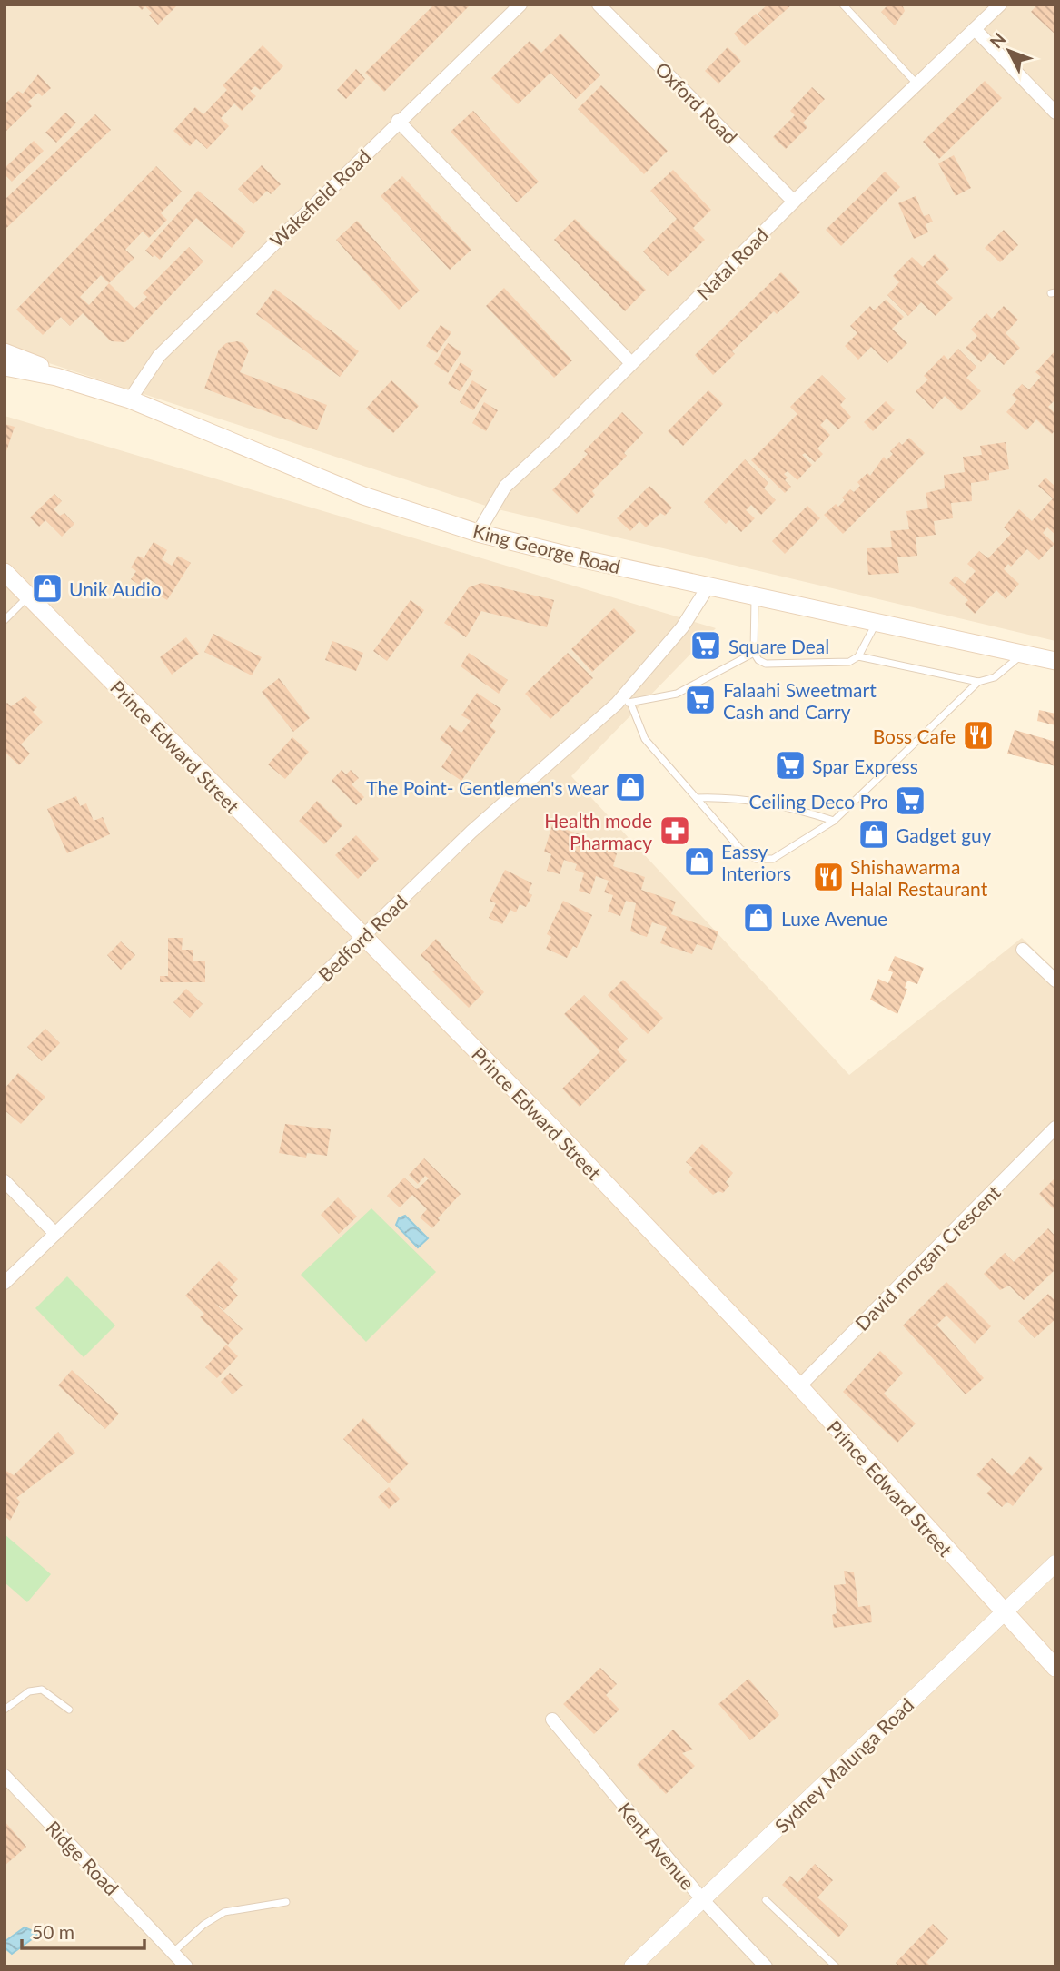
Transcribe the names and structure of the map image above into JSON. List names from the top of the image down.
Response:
{
  "streets": {
    "main road": ["King George Road", "Prince Edward Street"],
    "street": [
      "Oxford Road",
      "Wakefield Road",
      "Natal Road",
      "Bedford Road",
      "David morgan Crescent",
      "Sydney Malunga Road",
      "Kent Avenue",
      "Ridge Road"
    ]
  },
  "crossings": [
    ["Oxford Road", "Natal Road"],
    ["Wakefield Road", "King George Road"],
    ["Natal Road", "King George Road"],
    ["King George Road", "Bedford Road"],
    ["Prince Edward Street", "Bedford Road"],
    ["Prince Edward Street", "David morgan Crescent"],
    ["Prince Edward Street", "Sydney Malunga Road"],
    ["Sydney Malunga Road", "Kent Avenue"]
  ],
  "places": {
    "shop": [
      "Unik Audio",
      "The Point- Gentlemen's wear",
      "Gadget guy",
      "Eassy Interiors",
      "Luxe Avenue"
    ],
    "supermarket": [
      "Square Deal",
      "Falaahi Sweetmart Cash and Carry",
      "Spar Express",
      "Ceiling Deco Pro"
    ],
    "restaurant": ["Boss Cafe", "Shishawarma Halal Restaurant"],
    "pharmacy": ["Health mode Pharmacy"]
  },
  "scale_bar": "50 m",
  "north": "top left"
}
